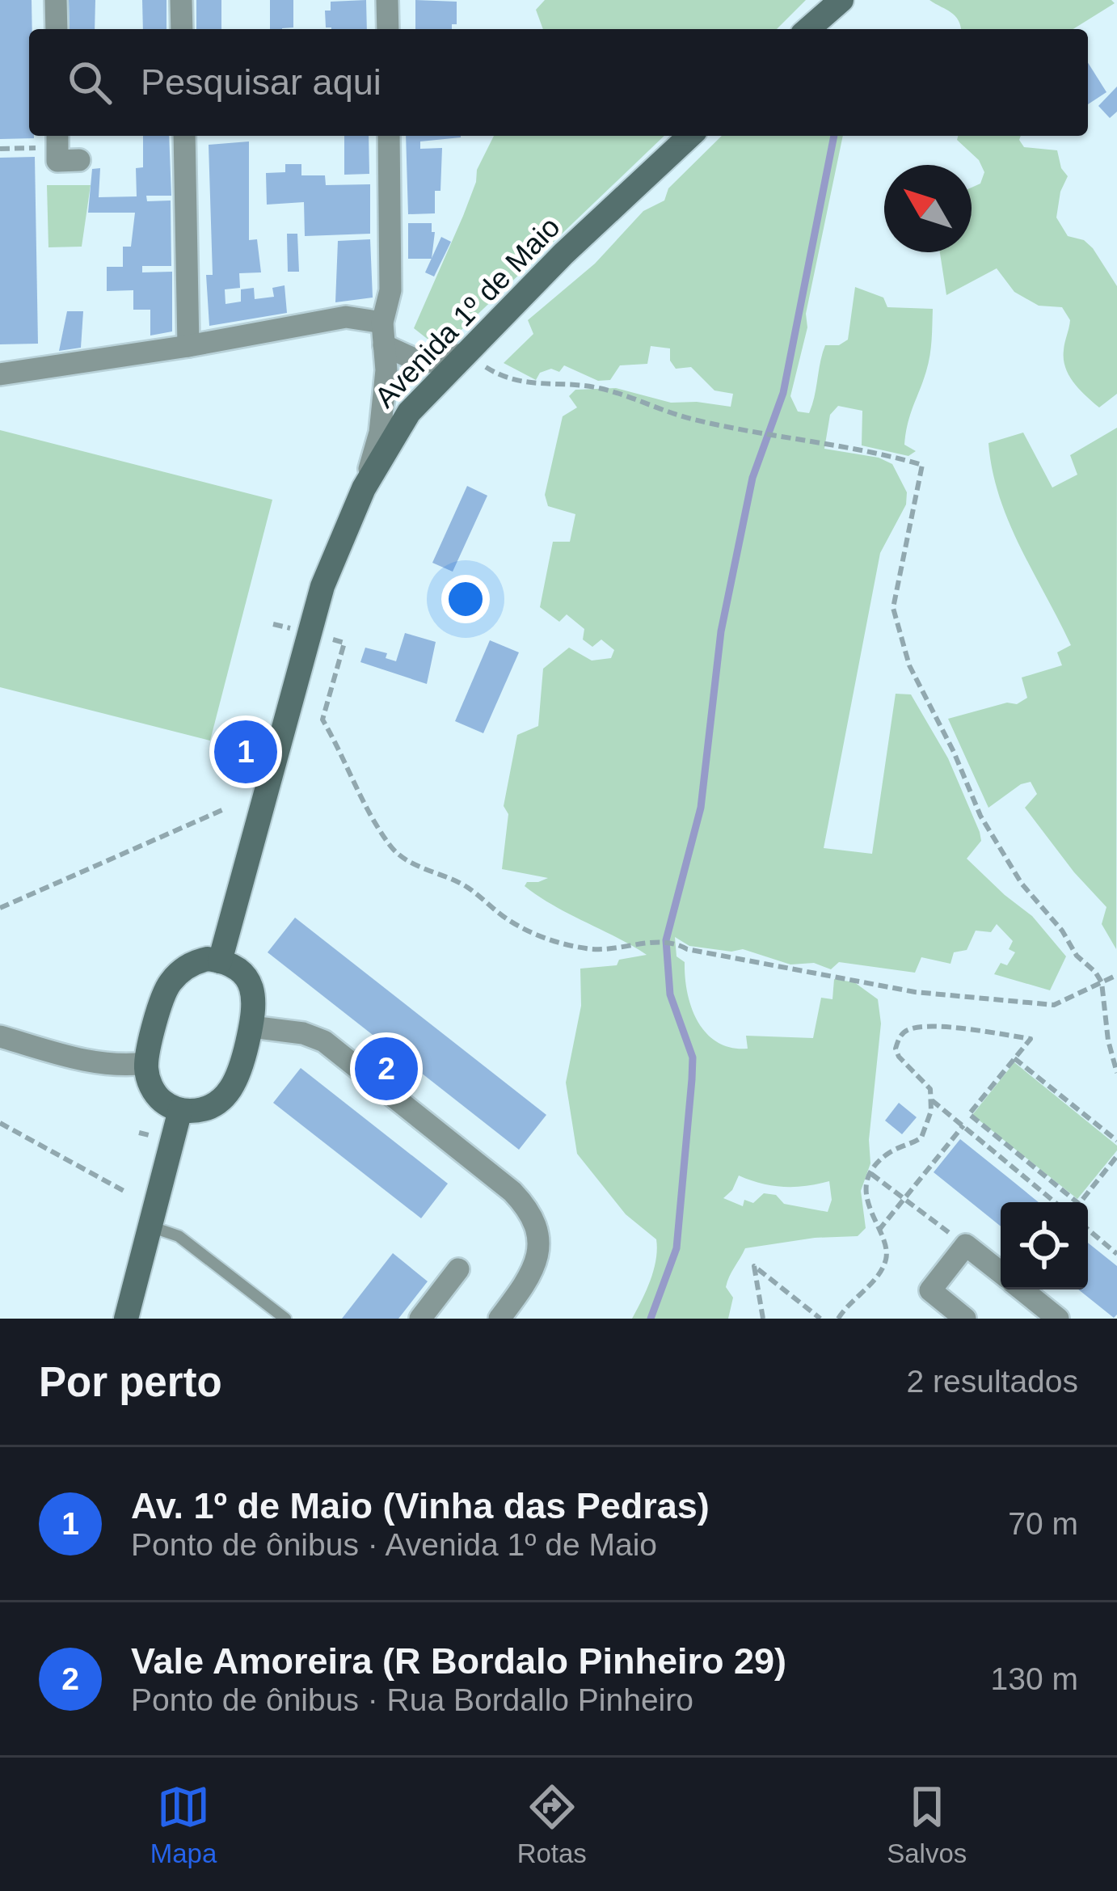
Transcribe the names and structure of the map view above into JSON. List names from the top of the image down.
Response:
{
  "streets": {
    "main road": ["Avenida 1º de Maio"]
  },
  "north": "top left",
  "page": {
    "search": "Pesquisar aqui",
    "pins": ["1", "2"],
    "heading": ["Por perto", "2 resultados"],
    "list": [
      {
        "mark": "1",
        "name": "Av. 1º de Maio (Vinha das Pedras)",
        "note": "Ponto de ônibus · Avenida 1º de Maio",
        "value": "70 m"
      },
      {
        "mark": "2",
        "name": "Vale Amoreira (R Bordalo Pinheiro 29)",
        "note": "Ponto de ônibus · Rua Bordallo Pinheiro",
        "value": "130 m"
      }
    ],
    "nav": ["Mapa", "Rotas", "Salvos"]
  }
}
